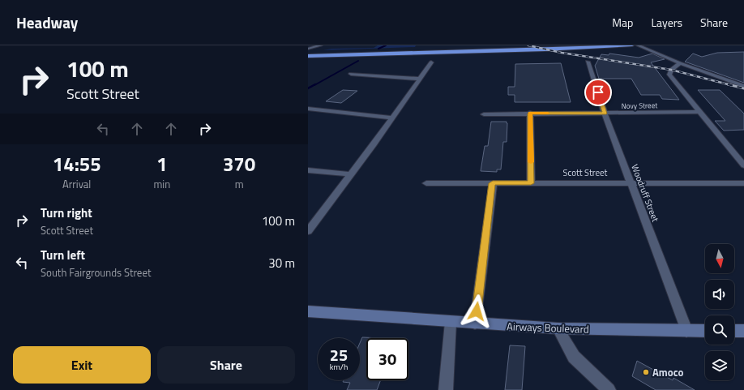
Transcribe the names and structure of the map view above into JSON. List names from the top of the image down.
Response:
{
  "streets": {
    "main road": ["Airways Boulevard"],
    "street": ["Novy Street", "Scott Street", "Woodruff Street"]
  },
  "crossings": [
    ["Novy Street", "Woodruff Street"],
    ["Scott Street", "Woodruff Street"],
    ["Woodruff Street", "Airways Boulevard"]
  ],
  "places": ["Amoco"],
  "north": "bottom",
  "page": {
    "header": "Headway",
    "nav": ["Map", "Layers", "Share"],
    "turn": ["100 m", "Scott Street"],
    "eta": [
      "14:55",
      "Arrival",
      "1",
      "min",
      "370",
      "m"
    ],
    "list": [
      {
        "name": "Turn right",
        "note": "Scott Street",
        "value": "100 m"
      },
      {
        "name": "Turn left",
        "note": "South Fairgrounds Street",
        "value": "30 m"
      }
    ],
    "speed": "25 km/h",
    "limit": "30",
    "buttons": ["Exit", "Share"]
  }
}
